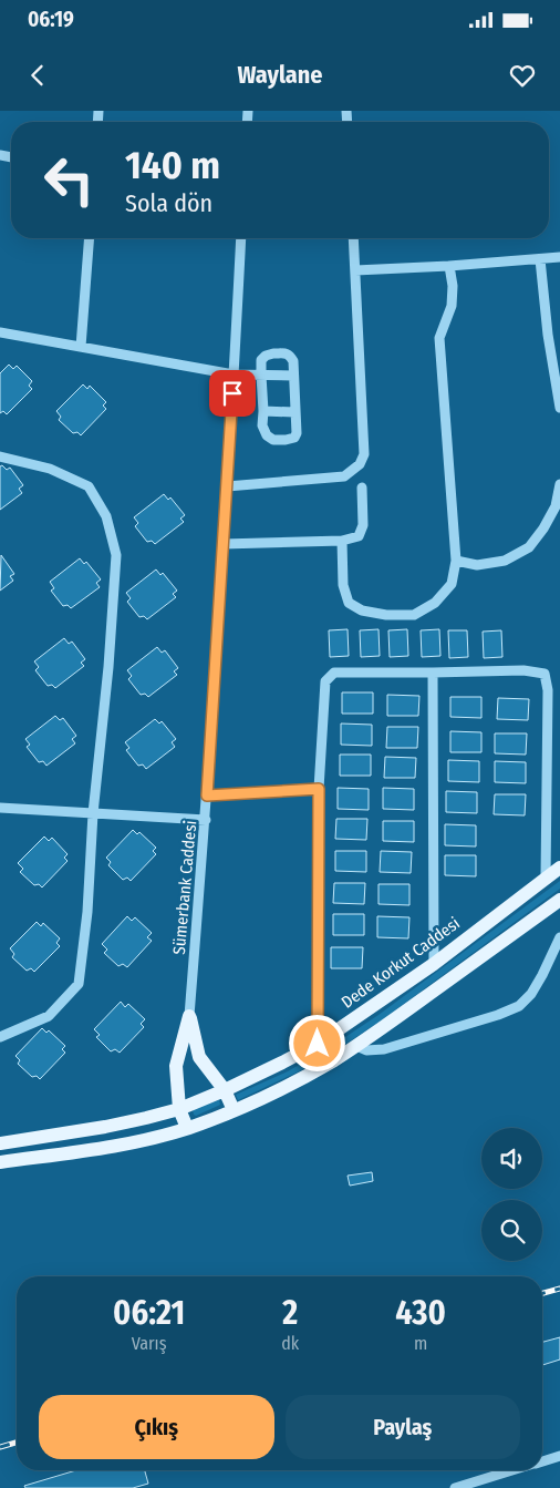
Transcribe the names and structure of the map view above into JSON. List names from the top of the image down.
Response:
{
  "streets": {
    "main road": ["Dede Korkut Caddesi"],
    "street": ["Sümerbank Caddesi"]
  },
  "page": {
    "status": "06:19",
    "header": "Waylane",
    "turn": ["140 m", "Sola dön"],
    "eta": [
      "06:21",
      "Varış",
      "2",
      "dk",
      "430",
      "m"
    ],
    "buttons": ["Çıkış", "Paylaş"]
  }
}
